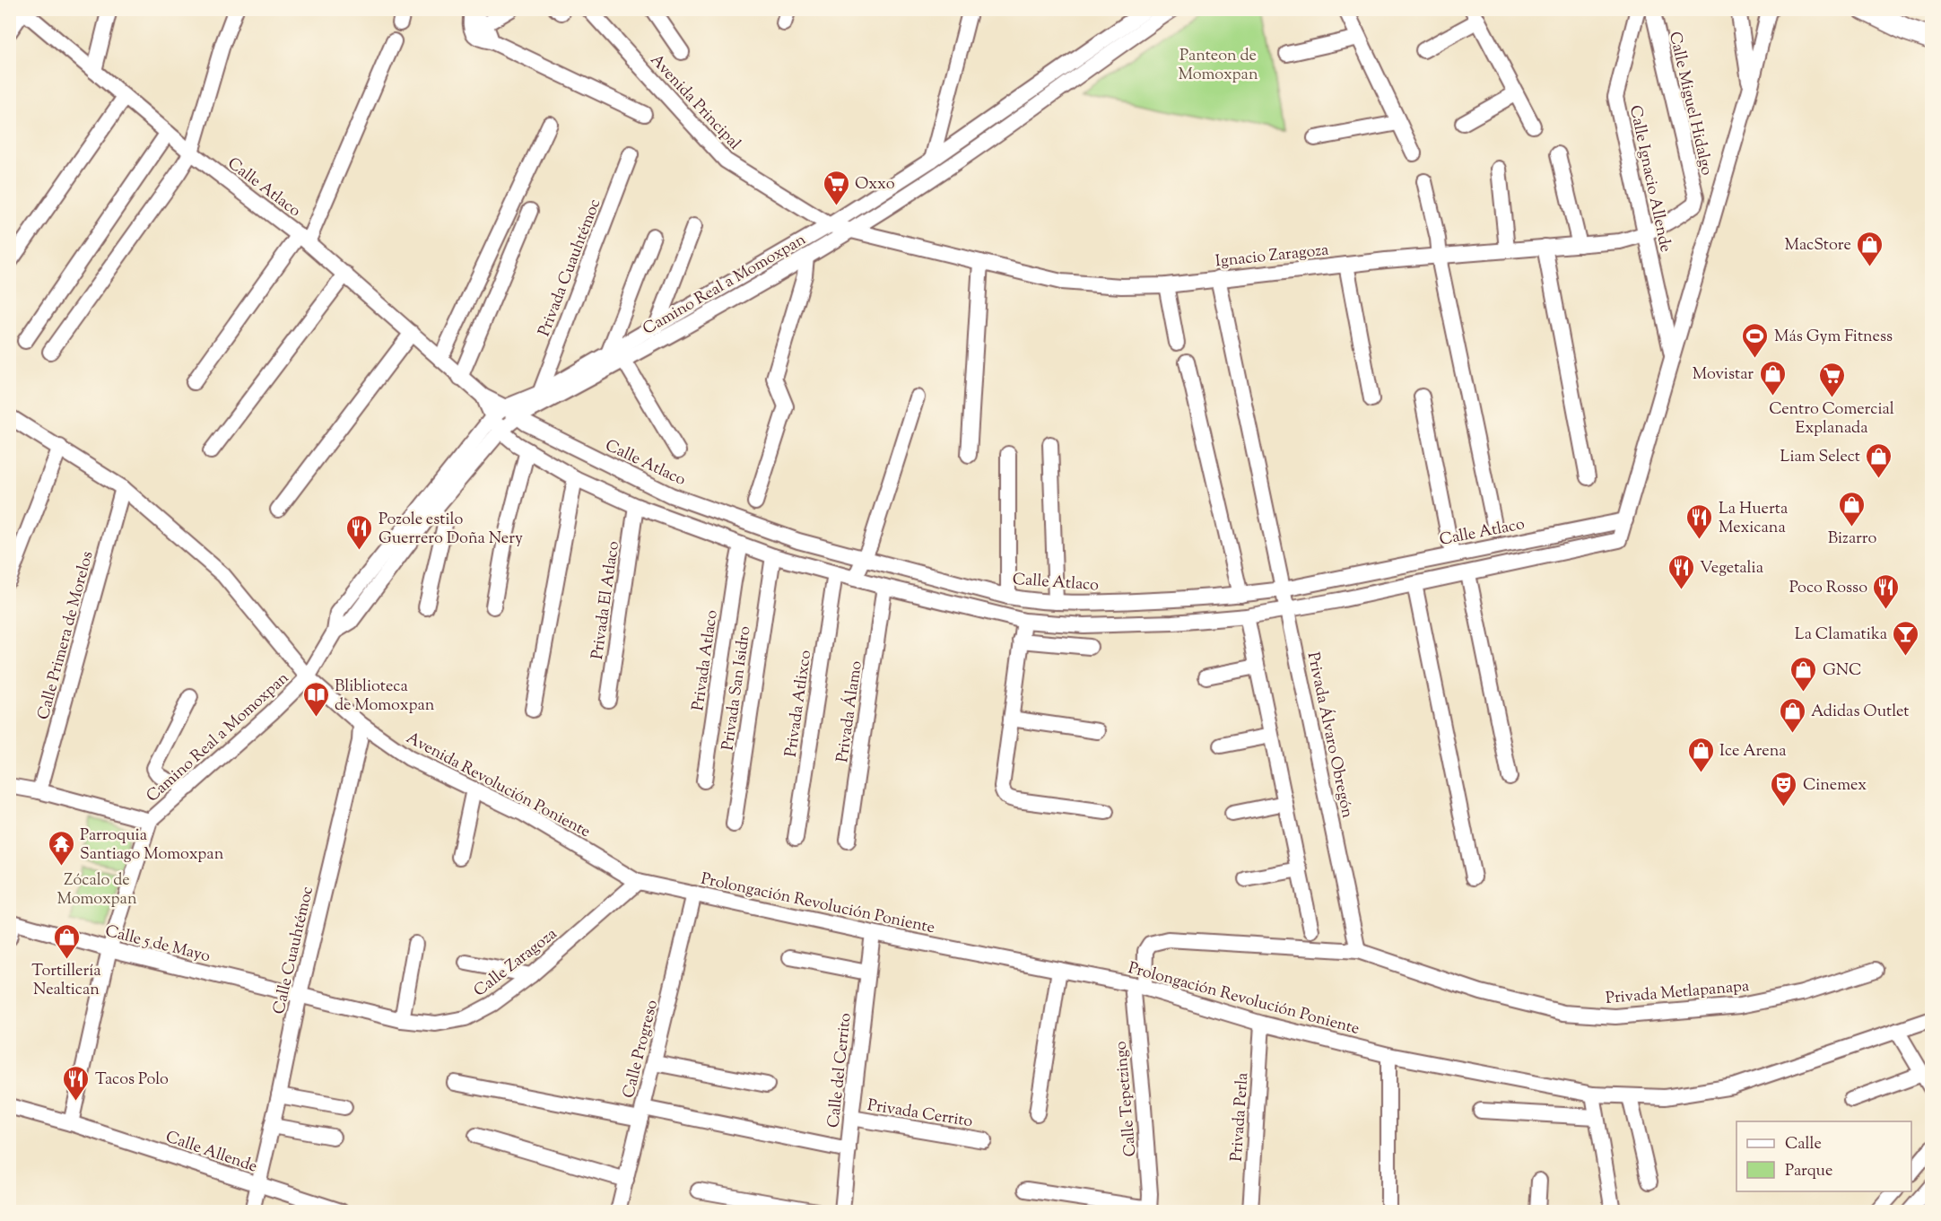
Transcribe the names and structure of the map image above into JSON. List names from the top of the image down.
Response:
{
  "streets": {
    "street": [
      "Avenida Principal",
      "Calle Miguel Hidalgo",
      "Calle Ignacio Allende",
      "Calle Atlaco",
      "Ignacio Zaragoza",
      "Privada Cuauhtémoc",
      "Camino Real a Momoxpan",
      "Privada El Atlaco",
      "Calle Primera de Morelos",
      "Privada Atlaco",
      "Privada San Isidro",
      "Privada Atlixco",
      "Privada Álamo",
      "Privada Álvaro Obregón",
      "Avenida Revolución Poniente",
      "Prolongación Revolución Poniente",
      "Calle 5 de Mayo",
      "Calle Cuauhtémoc",
      "Calle Zaragoza",
      "Privada Metlapanapa",
      "Calle Progreso",
      "Calle del Cerrito",
      "Calle Tepetzingo",
      "Privada Cerrito",
      "Privada Perla",
      "Calle Allende"
    ]
  },
  "crossings": [
    ["Avenida Principal", "Ignacio Zaragoza"],
    ["Avenida Principal", "Camino Real a Momoxpan"],
    ["Calle Miguel Hidalgo", "Ignacio Zaragoza"],
    ["Calle Ignacio Allende", "Ignacio Zaragoza"],
    ["Calle Atlaco", "Camino Real a Momoxpan"],
    ["Calle Atlaco", "Privada El Atlaco"],
    ["Calle Atlaco", "Privada Atlaco"],
    ["Calle Atlaco", "Privada San Isidro"],
    ["Calle Atlaco", "Privada Atlixco"],
    ["Calle Atlaco", "Privada Álamo"],
    ["Calle Atlaco", "Privada Álvaro Obregón"],
    ["Ignacio Zaragoza", "Camino Real a Momoxpan"],
    ["Ignacio Zaragoza", "Privada Álvaro Obregón"],
    ["Privada Cuauhtémoc", "Camino Real a Momoxpan"],
    ["Camino Real a Momoxpan", "Avenida Revolución Poniente"],
    ["Camino Real a Momoxpan", "Calle 5 de Mayo"],
    ["Camino Real a Momoxpan", "Calle Allende"],
    ["Calle Primera de Morelos", "Avenida Revolución Poniente"],
    ["Privada Álvaro Obregón", "Privada Metlapanapa"],
    ["Avenida Revolución Poniente", "Prolongación Revolución Poniente"],
    ["Avenida Revolución Poniente", "Calle Cuauhtémoc"],
    ["Avenida Revolución Poniente", "Calle Zaragoza"],
    ["Prolongación Revolución Poniente", "Calle Zaragoza"],
    ["Prolongación Revolución Poniente", "Calle Progreso"],
    ["Prolongación Revolución Poniente", "Calle del Cerrito"],
    ["Prolongación Revolución Poniente", "Calle Tepetzingo"],
    ["Prolongación Revolución Poniente", "Privada Perla"],
    ["Calle 5 de Mayo", "Calle Cuauhtémoc"],
    ["Calle 5 de Mayo", "Calle Zaragoza"],
    ["Calle Cuauhtémoc", "Calle Zaragoza"],
    ["Calle Cuauhtémoc", "Calle Allende"],
    ["Calle del Cerrito", "Privada Cerrito"]
  ],
  "parks": ["Panteon de Momoxpan", "Zócalo de Momoxpan"],
  "places": {
    "supermarket": ["Oxxo", "Centro Comercial Explanada"],
    "shop": [
      "MacStore",
      "Movistar",
      "Liam Select",
      "Bizarro",
      "GNC",
      "Adidas Outlet",
      "Ice Arena",
      "Tortillería Nealtican"
    ],
    "sports": ["Más Gym Fitness"],
    "restaurant": [
      "La Huerta Mexicana",
      "Pozole estilo Guerrero Doña Nery",
      "Vegetalia",
      "Poco Rosso",
      "Tacos Polo"
    ],
    "bar": ["La Clamatika"],
    "library": ["Bliblioteca de Momoxpan"],
    "theatre": ["Cinemex"],
    "temple": ["Parroquia Santiago Momoxpan"]
  },
  "legend": ["Calle", "Parque"]
}
